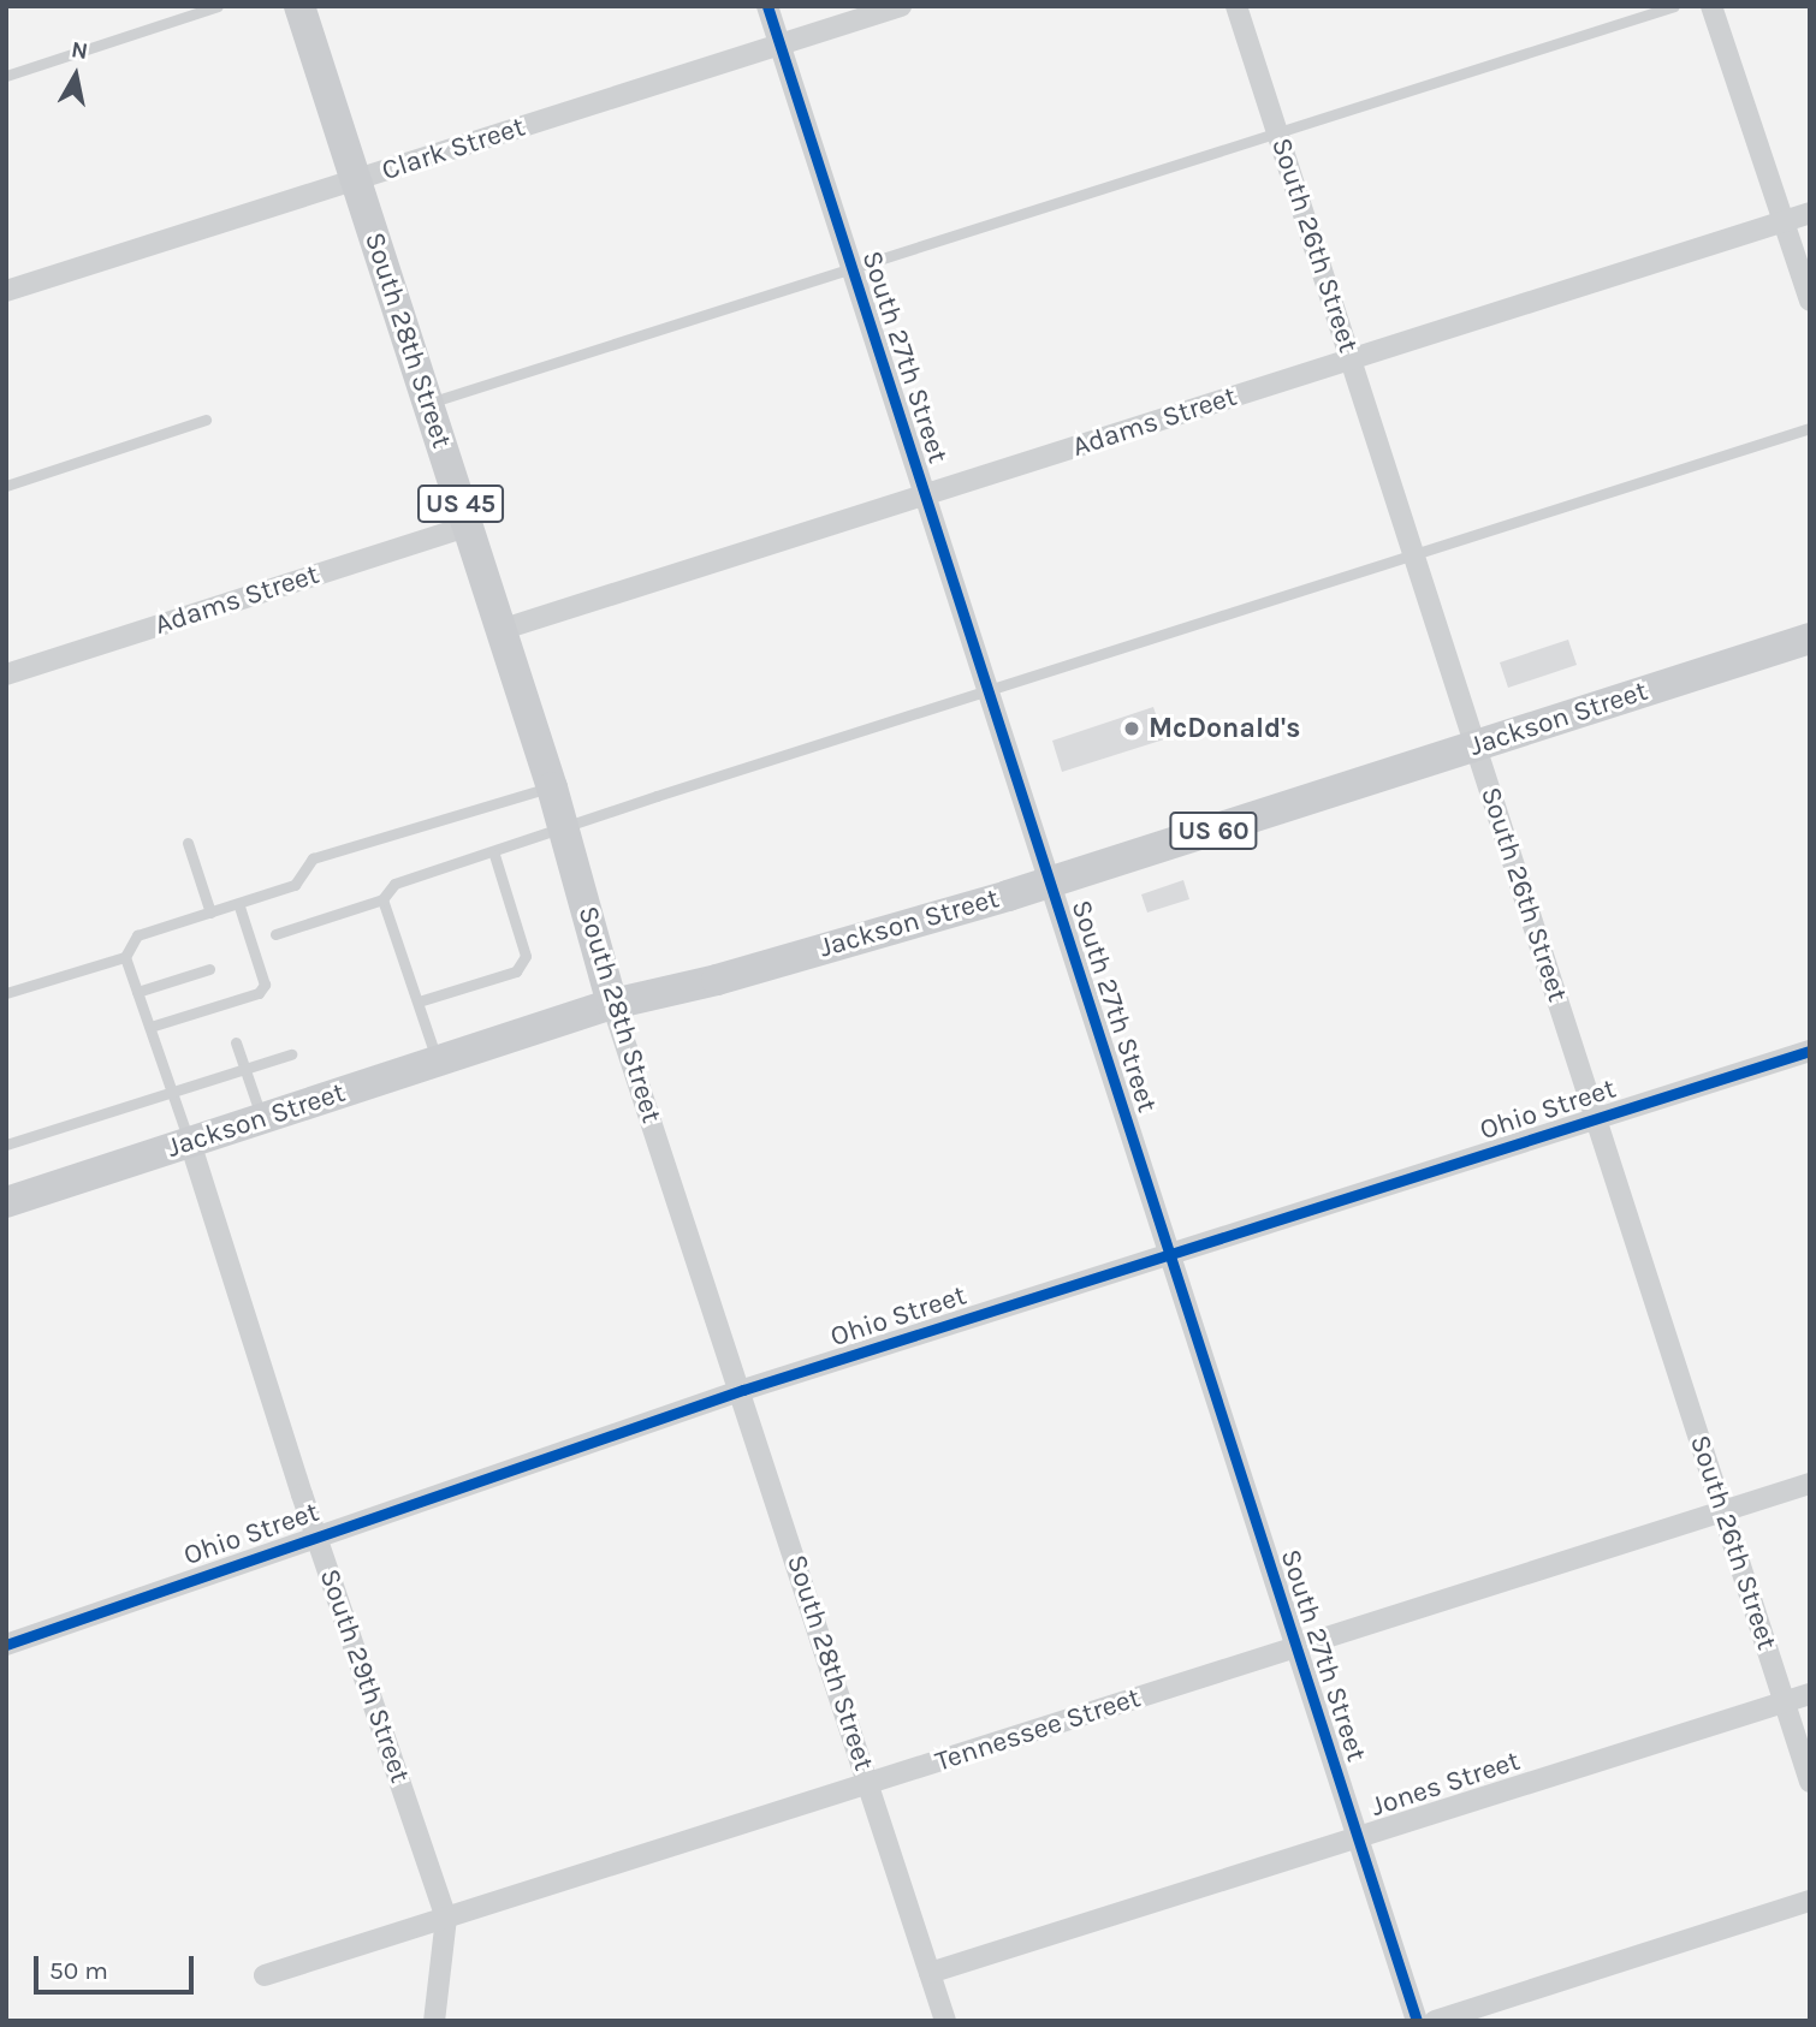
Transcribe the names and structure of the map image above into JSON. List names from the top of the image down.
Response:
{
  "streets": {
    "main road": [
      "South 28th Street",
      "US 45",
      "Jackson Street",
      "US 60"
    ],
    "street": [
      "Clark Street",
      "South 26th Street",
      "South 27th Street",
      "Adams Street",
      "Ohio Street",
      "South 29th Street",
      "Tennessee Street",
      "Jones Street"
    ]
  },
  "crossings": [
    ["Clark Street", "South 28th Street"],
    ["Clark Street", "South 27th Street"],
    ["South 26th Street", "Adams Street"],
    ["South 26th Street", "Jackson Street"],
    ["South 26th Street", "Ohio Street"],
    ["South 26th Street", "Tennessee Street"],
    ["South 26th Street", "Jones Street"],
    ["South 28th Street", "Adams Street"],
    ["South 28th Street", "Jackson Street"],
    ["South 28th Street", "Ohio Street"],
    ["South 28th Street", "Tennessee Street"],
    ["South 28th Street", "Jones Street"],
    ["South 27th Street", "Adams Street"],
    ["South 27th Street", "Jackson Street"],
    ["South 27th Street", "Ohio Street"],
    ["South 27th Street", "Tennessee Street"],
    ["South 27th Street", "Jones Street"],
    ["Jackson Street", "South 29th Street"],
    ["Ohio Street", "South 29th Street"],
    ["South 29th Street", "Tennessee Street"]
  ],
  "places": ["McDonald's"],
  "scale_bar": "50 m",
  "north": "top"
}
